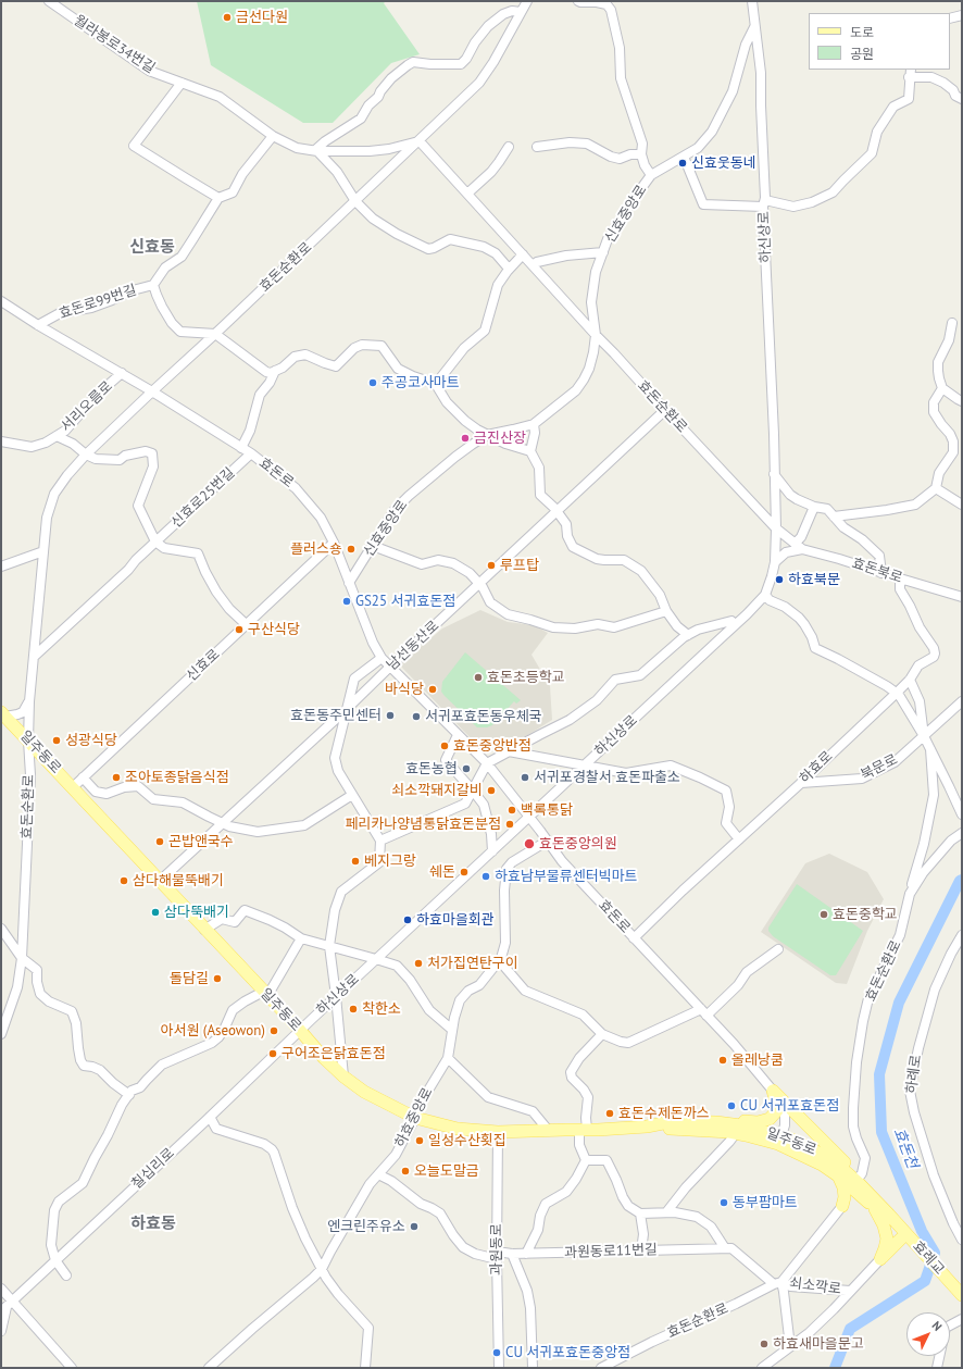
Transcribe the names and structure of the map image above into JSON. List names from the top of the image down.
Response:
{
  "streets": {
    "main road": ["일주동로", "효례교"],
    "street": [
      "월라봉로34번길",
      "신효중앙로",
      "하신상로",
      "효돈순환로",
      "효돈로99번길",
      "서리오름로",
      "효돈로",
      "신효로25번길",
      "효돈북로",
      "남선동산로",
      "신효로",
      "하효로",
      "북문로",
      "하례로",
      "하효중앙로",
      "칠십리로",
      "과원동로",
      "과원동로11번길",
      "쇠소깍로"
    ]
  },
  "crossings": [
    ["월라봉로34번길", "효돈순환로"],
    ["월라봉로34번길", "효돈로99번길"],
    ["신효중앙로", "하신상로"],
    ["신효중앙로", "효돈순환로"],
    ["신효중앙로", "효돈로"],
    ["하신상로", "효돈순환로"],
    ["하신상로", "효돈로"],
    ["하신상로", "일주동로"],
    ["하신상로", "칠십리로"],
    ["효돈순환로", "효돈로"],
    ["효돈순환로", "신효로25번길"],
    ["효돈순환로", "효돈북로"],
    ["효돈순환로", "남선동산로"],
    ["효돈순환로", "일주동로"],
    ["효돈순환로", "쇠소깍로"],
    ["효돈로99번길", "효돈로"],
    ["서리오름로", "효돈로"],
    ["효돈로", "신효로25번길"],
    ["효돈로", "남선동산로"],
    ["효돈로", "신효로"],
    ["효돈로", "일주동로"],
    ["효돈로", "하효로"],
    ["효돈로", "하효중앙로"],
    ["신효로25번길", "신효로"],
    ["효돈북로", "하효로"],
    ["남선동산로", "일주동로"],
    ["신효로", "일주동로"],
    ["일주동로", "하효중앙로"],
    ["일주동로", "칠십리로"],
    ["일주동로", "과원동로"],
    ["일주동로", "효례교"],
    ["하효로", "북문로"],
    ["하효중앙로", "과원동로11번길"],
    ["과원동로", "과원동로11번길"]
  ],
  "districts": ["신효동", "하효동"],
  "water": ["효돈천"],
  "places": [
    "금선다원",
    "신효웃동네",
    "주공코사마트",
    "금진산장",
    "플러스숑",
    "루프탑",
    "하효북문",
    "GS25 서귀효돈점",
    "구산식당",
    "효돈초등학교",
    "바식당",
    "효돈동주민센터",
    "서귀포효돈동우체국",
    "성광식당",
    "효돈중앙반점",
    "효돈농협",
    "조아토종닭음식점",
    "서귀포경찰서 효돈파출소",
    "쇠소깍돼지갈비",
    "백록통닭",
    "페리카나양념통닭효돈분점",
    "곤밥앤국수",
    "효돈중앙의원",
    "베지그랑",
    "쉐돈",
    "하효남부물류센터빅마트",
    "삼다해물뚝배기",
    "삼다뚝배기",
    "효돈중학교",
    "하효마을회관",
    "처가집연탄구이",
    "돌담길",
    "착한소",
    "아서원 (Aseowon)",
    "구어조은닭효돈점",
    "올레낭쿰",
    "CU 서귀포효돈점",
    "효돈수제돈까스",
    "일성수산횟집",
    "오늘도말금",
    "동부팜마트",
    "엔크린주유소",
    "하효새마을문고",
    "CU 서귀포효돈중앙점"
  ],
  "legend": ["도로", "공원"],
  "north": "top right"
}
